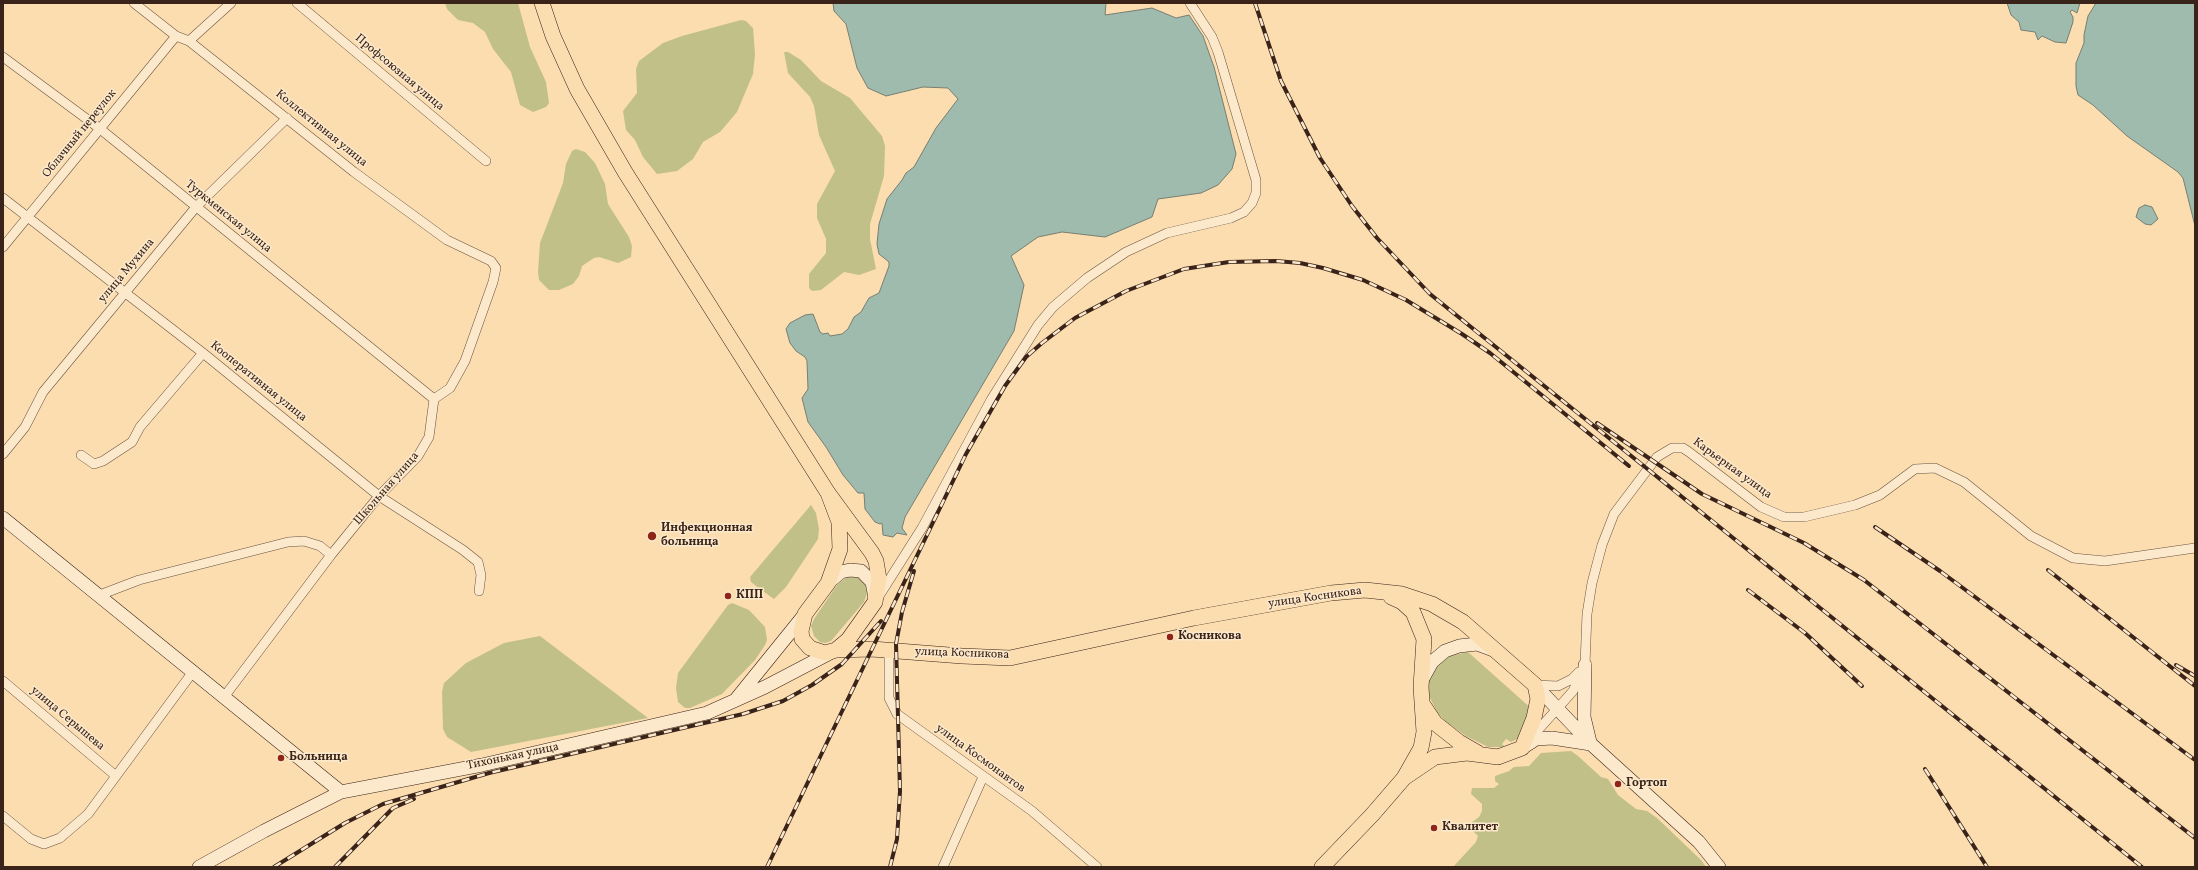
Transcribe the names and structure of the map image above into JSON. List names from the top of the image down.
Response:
{
  "streets": {
    "main road": ["улица Косникова"],
    "street": [
      "Профсоюзная улица",
      "Коллективная улица",
      "Облачный переулок",
      "Туркменская улица",
      "улица Мухина",
      "Кооперативная улица",
      "Карьерная улица",
      "Школьная улица",
      "улица Серышева",
      "Тихонькая улица",
      "улица Космонавтов"
    ]
  },
  "crossings": [
    ["Коллективная улица", "Облачный переулок"],
    ["Коллективная улица", "Туркменская улица"],
    ["Коллективная улица", "улица Мухина"],
    ["Коллективная улица", "Школьная улица"],
    ["Облачный переулок", "Туркменская улица"],
    ["Облачный переулок", "Кооперативная улица"],
    ["Туркменская улица", "улица Мухина"],
    ["Туркменская улица", "Школьная улица"],
    ["улица Мухина", "Кооперативная улица"],
    ["Кооперативная улица", "Школьная улица"],
    ["улица Косникова", "Тихонькая улица"],
    ["улица Косникова", "улица Космонавтов"]
  ],
  "places": [
    "Инфекционная больница",
    "КПП",
    "Косникова",
    "Больница",
    "Гортоп",
    "Квалитет"
  ]
}
